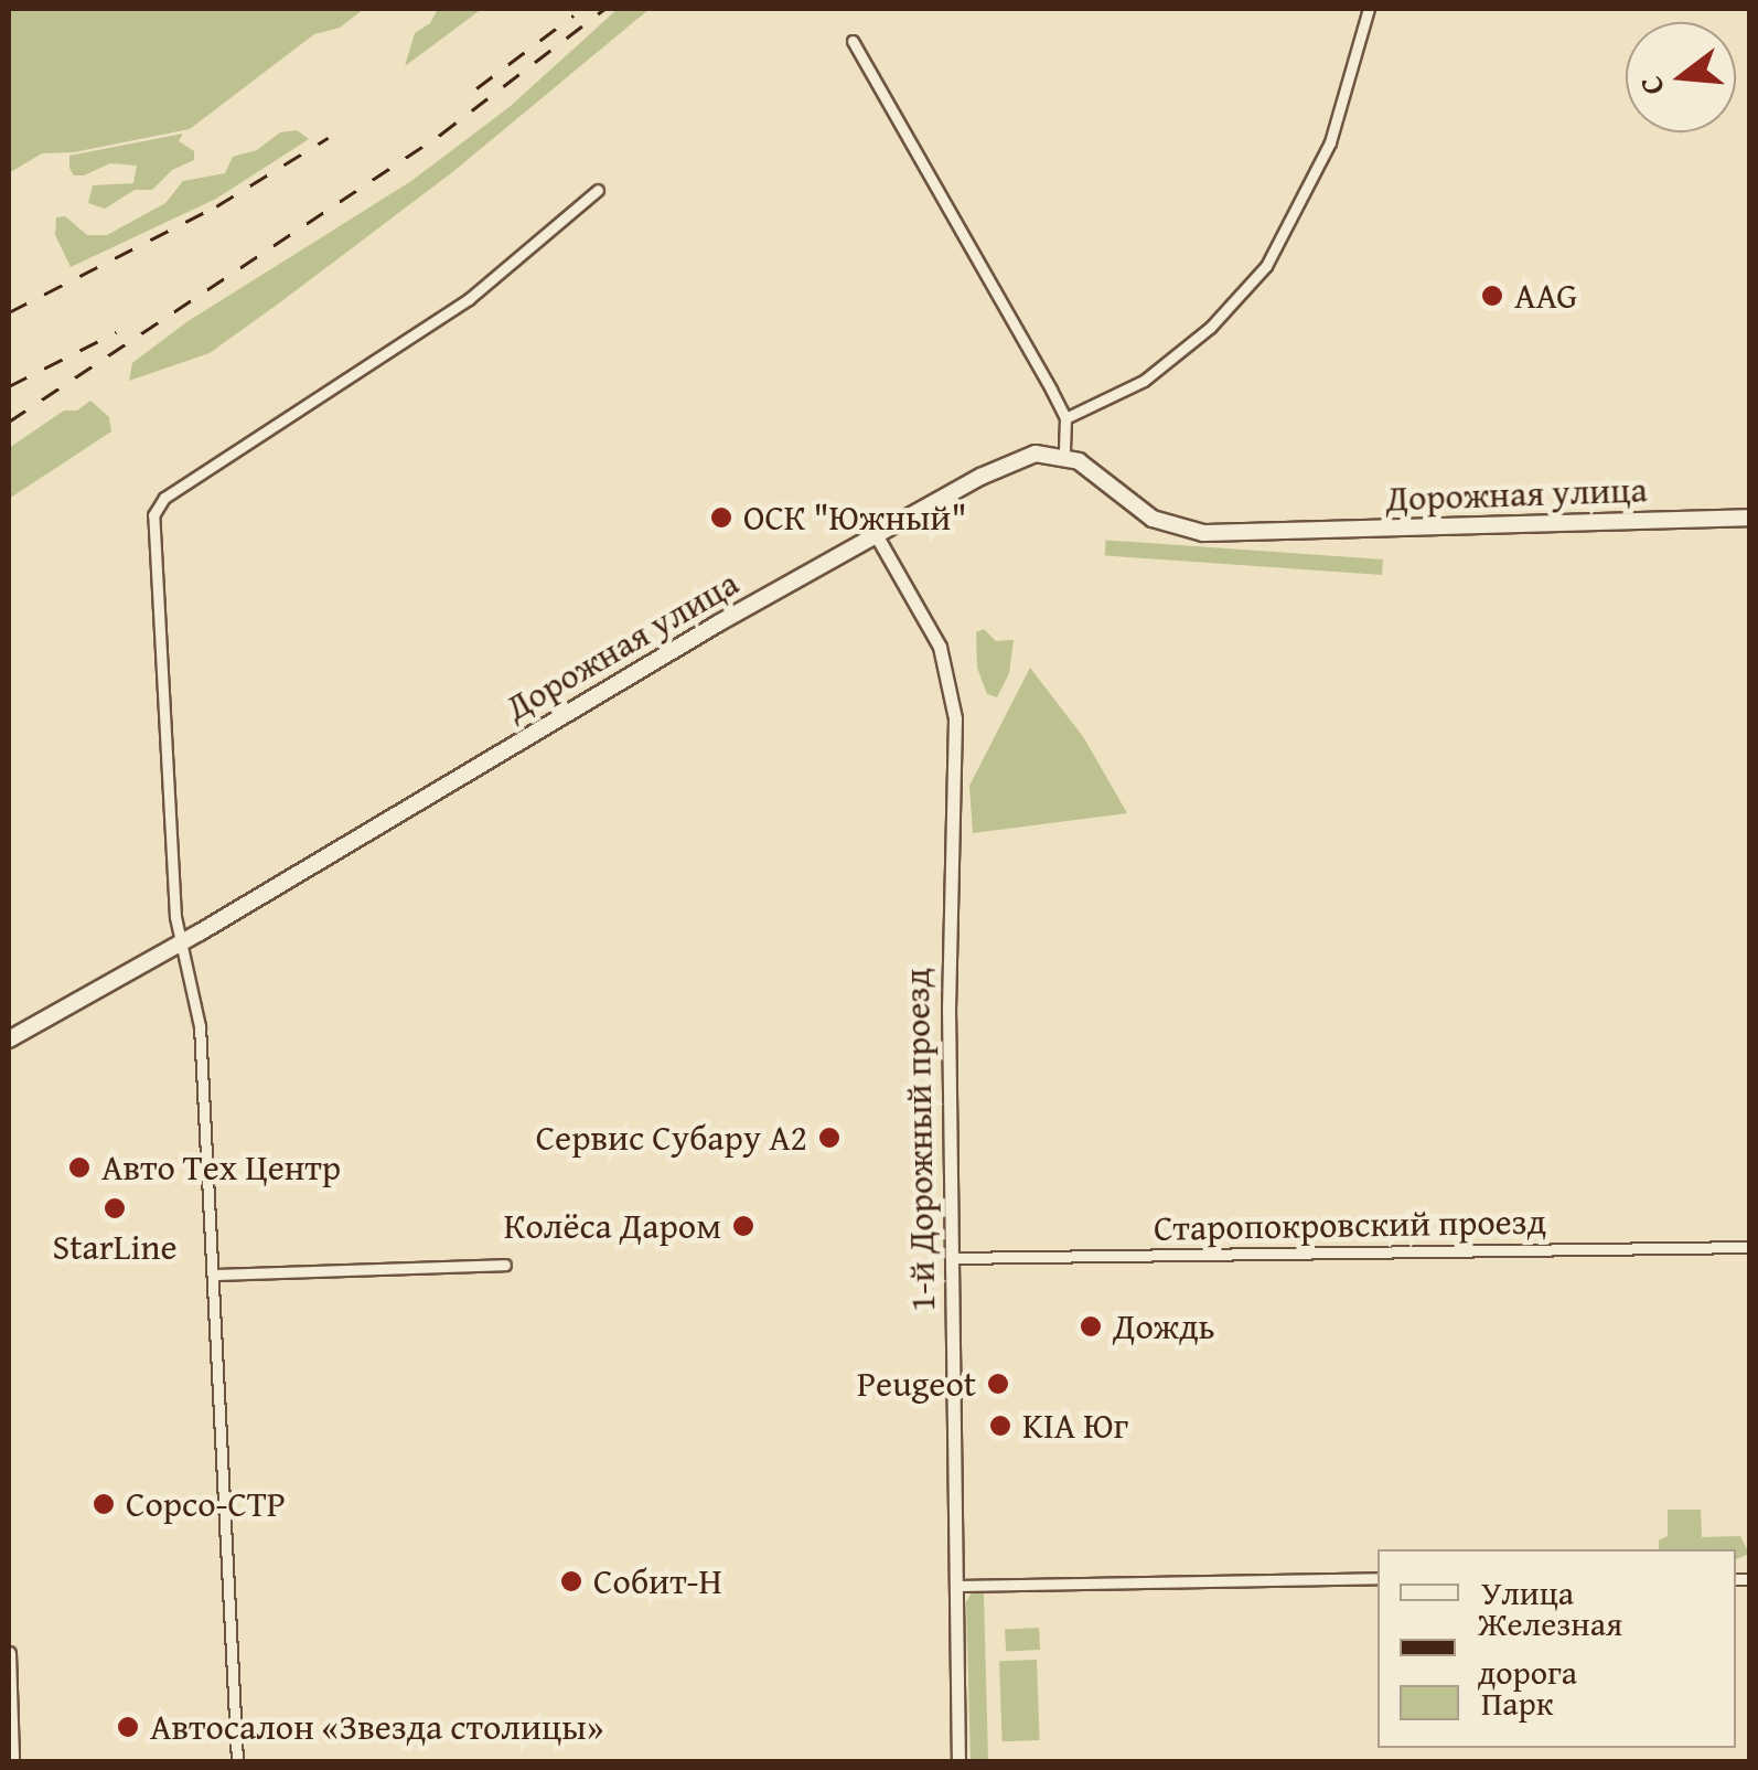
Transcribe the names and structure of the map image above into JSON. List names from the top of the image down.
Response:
{
  "streets": {
    "main road": ["Дорожная улица"],
    "street": ["1-й Дорожный проезд", "Старопокровский проезд"]
  },
  "crossings": [
    ["Дорожная улица", "1-й Дорожный проезд"],
    ["1-й Дорожный проезд", "Старопокровский проезд"]
  ],
  "places": [
    "AAG",
    "ОСК \"Южный\"",
    "Сервис Субару А2",
    "Авто Тех Центр",
    "StarLine",
    "Колёса Даром",
    "Дождь",
    "Peugeot",
    "KIA Юг",
    "Сорсо-СТР",
    "Собит-Н",
    "Автосалон «Звезда столицы»"
  ],
  "legend": ["Улица", "Железная дорога", "Парк"],
  "north": "left"
}
